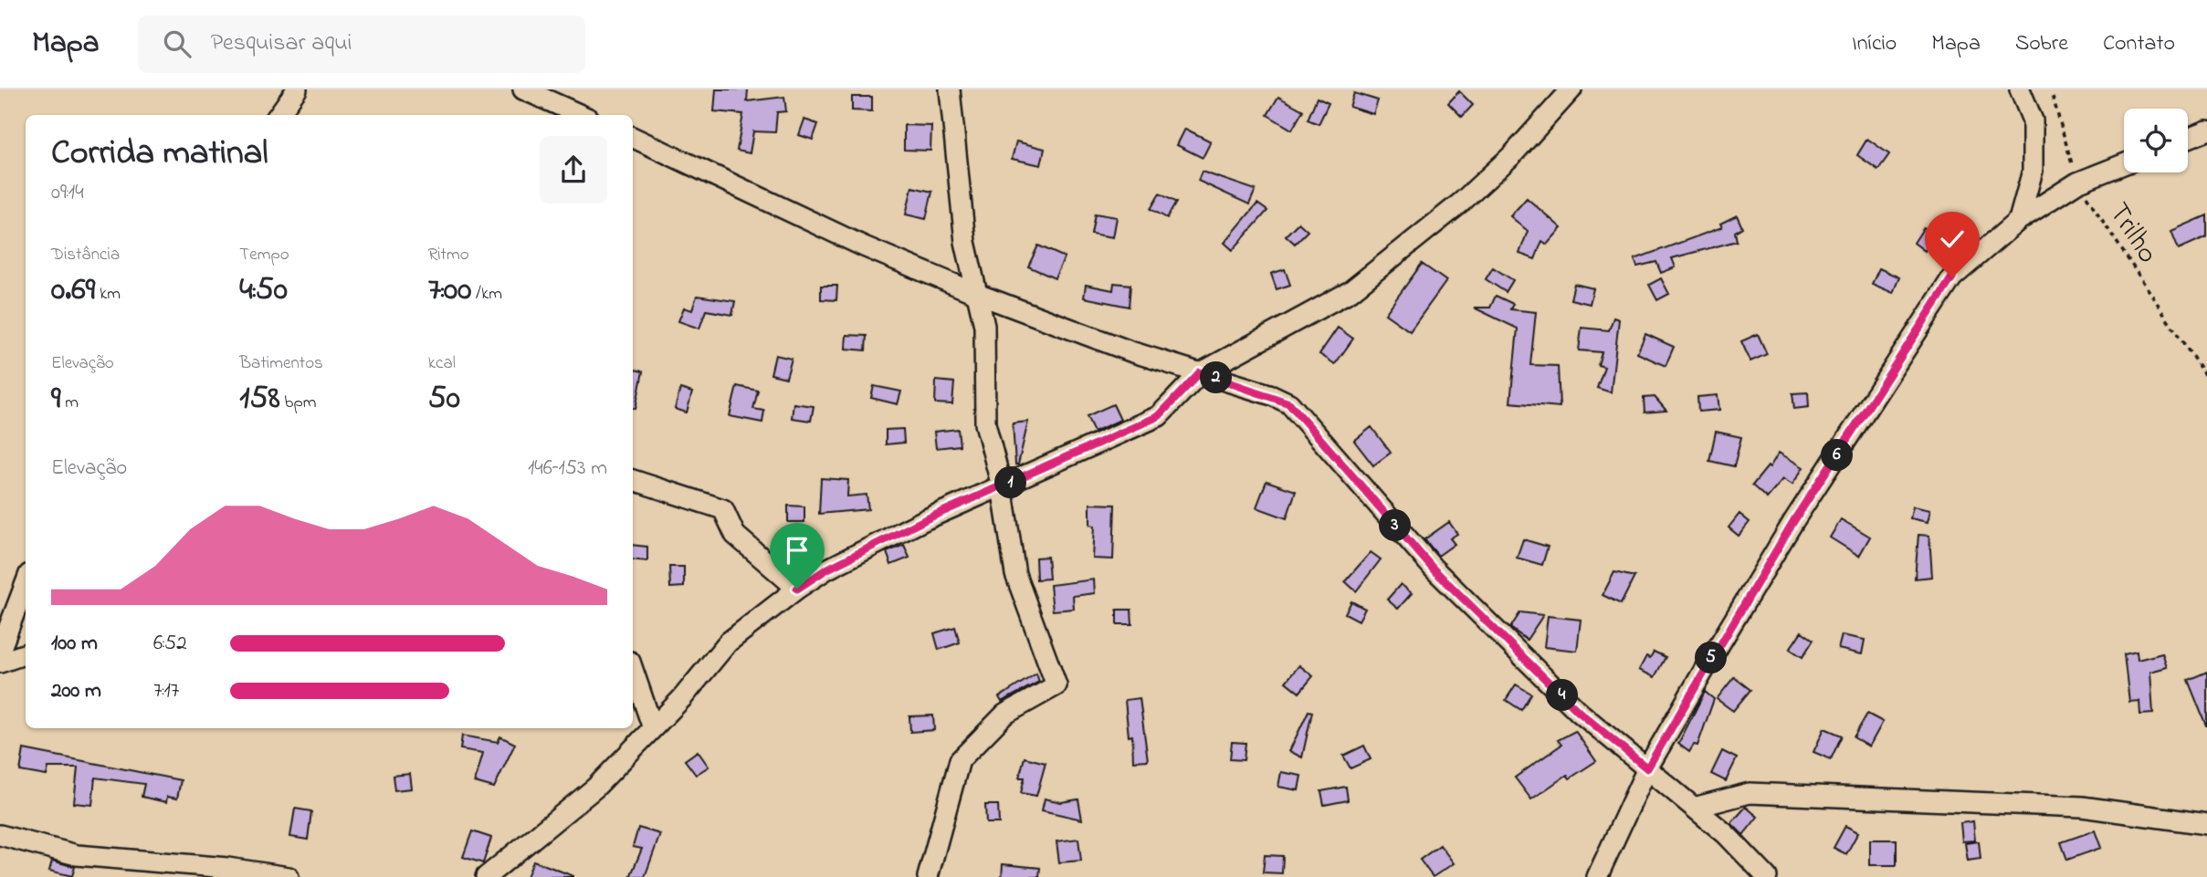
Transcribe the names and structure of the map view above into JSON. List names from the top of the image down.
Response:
{
  "streets": {
    "path": ["Trilho"]
  },
  "page": {
    "header": "Mapa",
    "search": "Pesquisar aqui",
    "nav": [
      "Início",
      "Mapa",
      "Sobre",
      "Contato"
    ],
    "heading": ["Corrida matinal", "09:14"],
    "stats": [
      ["Distância", "0.69 km"],
      ["Tempo", "4:50"],
      ["Ritmo", "7:00 /km"],
      ["Elevação", "9 m"],
      ["Batimentos", "158 bpm"],
      ["kcal", "50"]
    ],
    "pins": [
      "2",
      "6",
      "1",
      "3",
      "5",
      "4"
    ],
    "chart": ["Elevação", "146–153 m"],
    "list": [
      {
        "name": "100 m",
        "note": "6:52"
      },
      {
        "name": "200 m",
        "note": "7:17"
      }
    ]
  }
}
